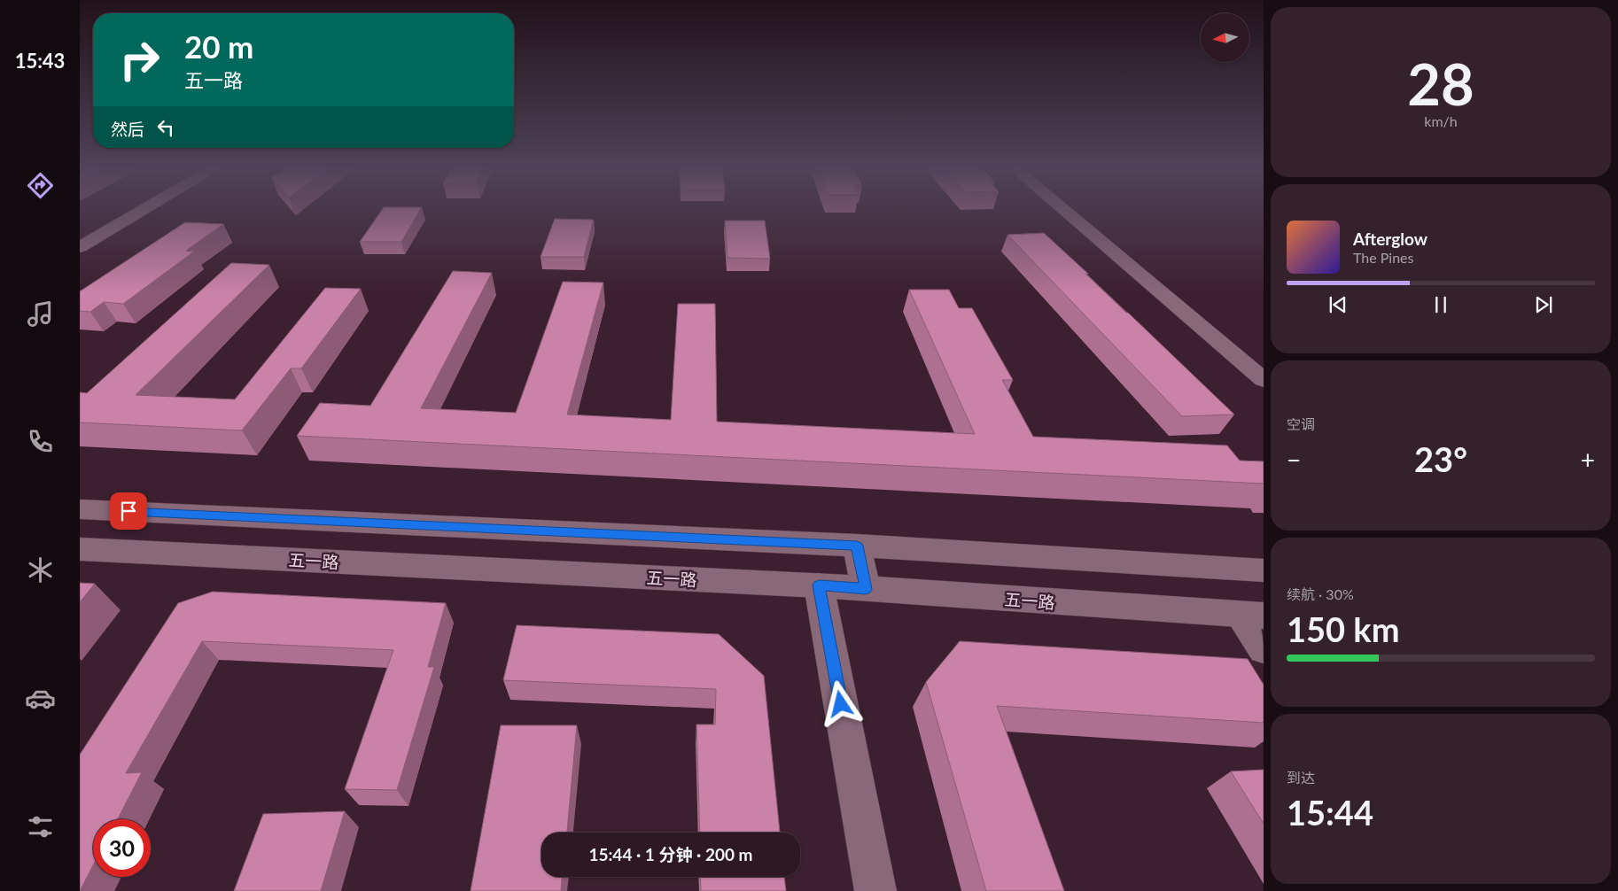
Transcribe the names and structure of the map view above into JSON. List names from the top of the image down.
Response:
{
  "streets": {
    "street": ["五一路"]
  },
  "north": "left",
  "page": {
    "tabs": "15:43",
    "tile": [
      ["28", "km/h"],
      "空调",
      ["续航 · 30%", "150 km"],
      ["到达", "15:44"]
    ],
    "turn": ["20 m", "五一路"],
    "then": "然后",
    "song": ["Afterglow", "The Pines"],
    "heat": ["−", "23°", "+"],
    "limit": "30",
    "trip": "15:44 · 1 分钟 · 200 m"
  }
}
